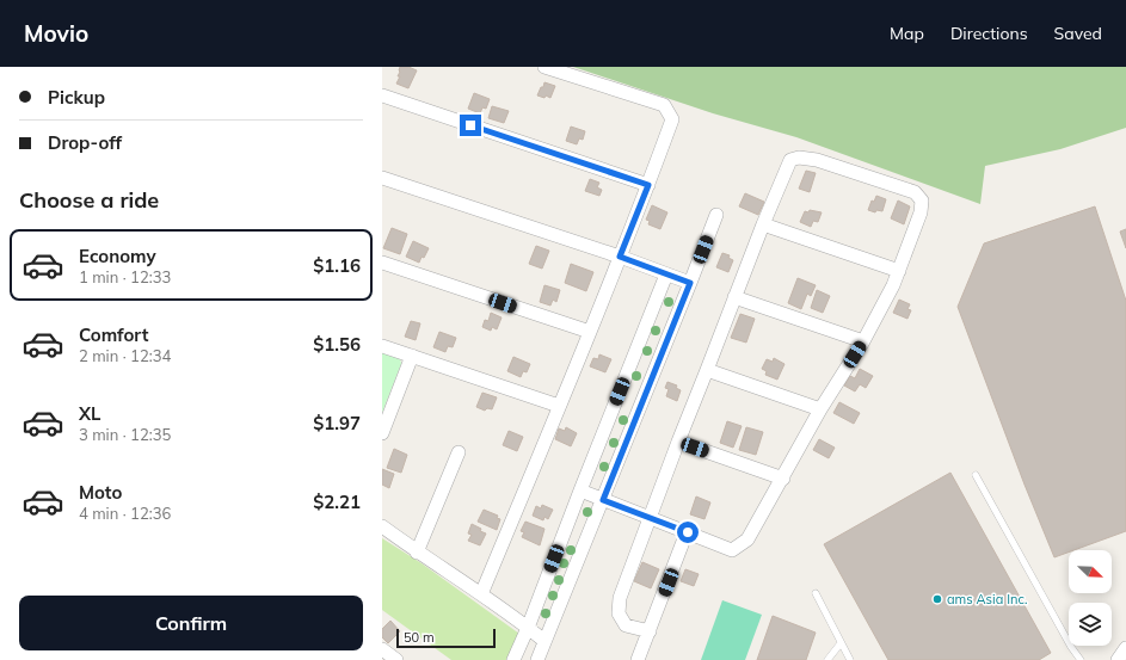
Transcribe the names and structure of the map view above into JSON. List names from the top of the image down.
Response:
{
  "places": ["ams Asia Inc."],
  "scale_bar": "50 m",
  "north": "bottom right",
  "page": {
    "header": "Movio",
    "nav": ["Map", "Directions", "Saved"],
    "banner": ["Pickup", "Drop-off"],
    "heading": "Choose a ride",
    "list": [
      {
        "name": "Economy",
        "note": "1 min · 12:33",
        "value": "$1.16"
      },
      {
        "name": "Comfort",
        "note": "2 min · 12:34",
        "value": "$1.56"
      },
      {
        "name": "XL",
        "note": "3 min · 12:35",
        "value": "$1.97"
      },
      {
        "name": "Moto",
        "note": "4 min · 12:36",
        "value": "$2.21"
      }
    ],
    "buttons": "Confirm",
    "scale": "50 m"
  }
}
